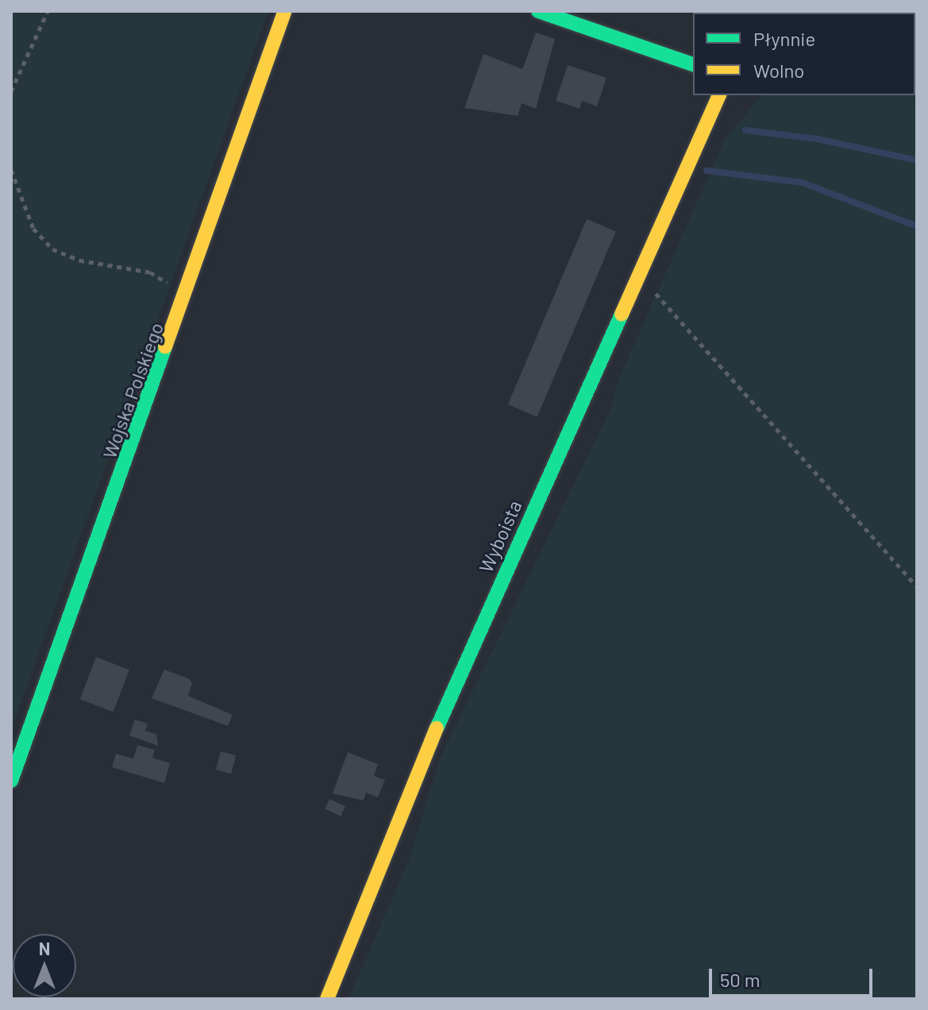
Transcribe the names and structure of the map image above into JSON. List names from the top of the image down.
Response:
{
  "streets": {
    "street": ["Wojska Polskiego", "Wyboista"]
  },
  "legend": ["Płynnie", "Wolno"],
  "scale_bar": "50 m",
  "north": "top"
}
